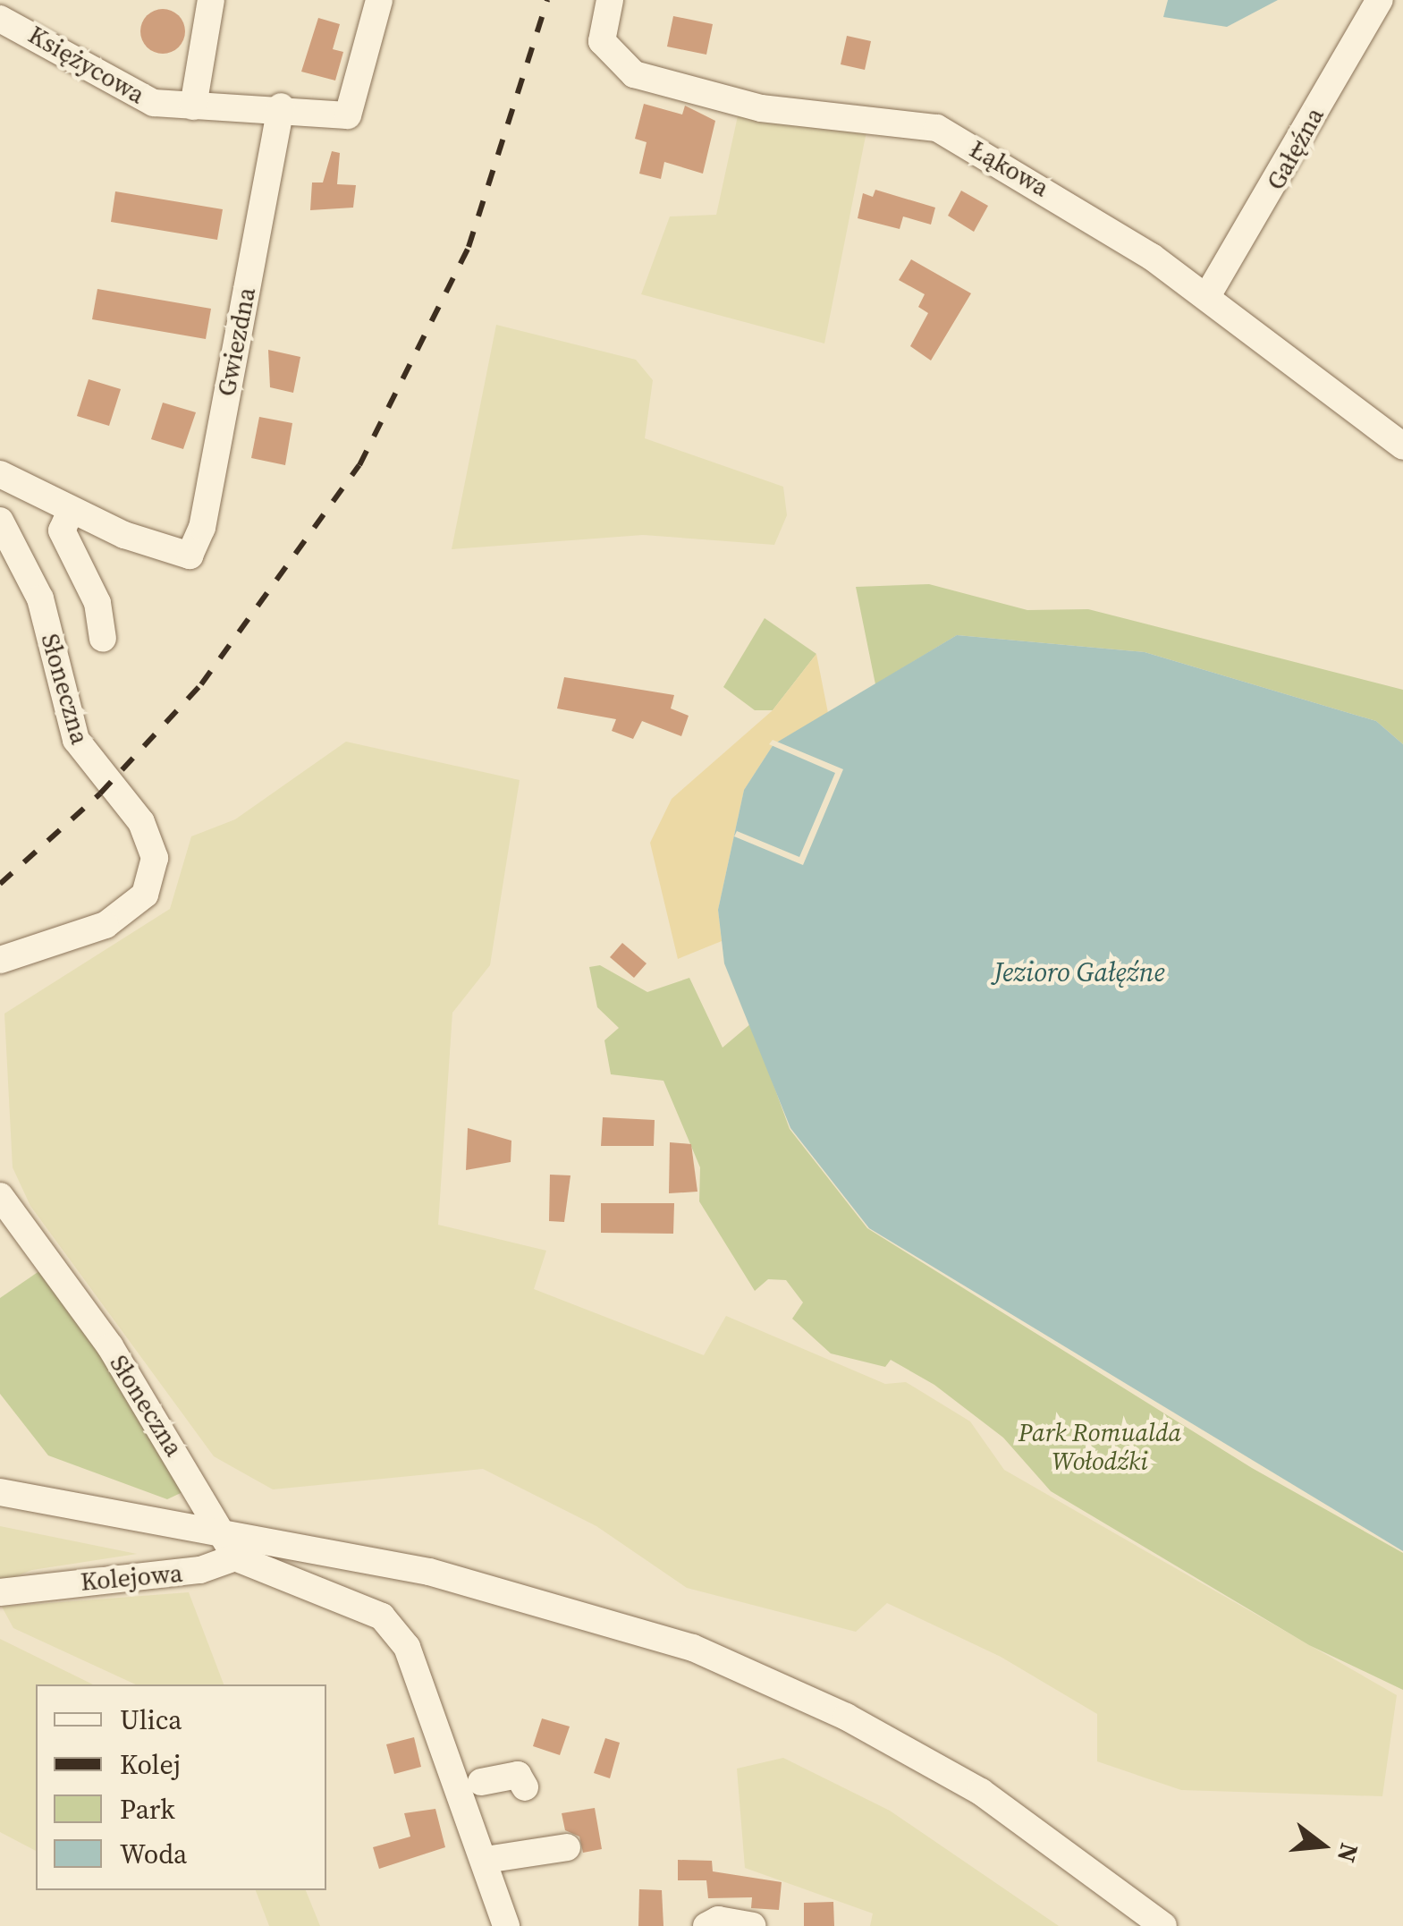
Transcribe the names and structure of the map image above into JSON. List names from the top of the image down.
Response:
{
  "streets": {
    "street": [
      "Księżycowa",
      "Gałęźna",
      "Łąkowa",
      "Gwiezdna",
      "Słoneczna",
      "Kolejowa"
    ]
  },
  "crossings": [
    ["Księżycowa", "Gwiezdna"],
    ["Gałęźna", "Łąkowa"],
    ["Słoneczna", "Kolejowa"]
  ],
  "water": ["Jezioro Gałęźne"],
  "parks": ["Park Romualda Wołodźki"],
  "legend": [
    "Ulica",
    "Kolej",
    "Park",
    "Woda"
  ],
  "north": "right"
}
